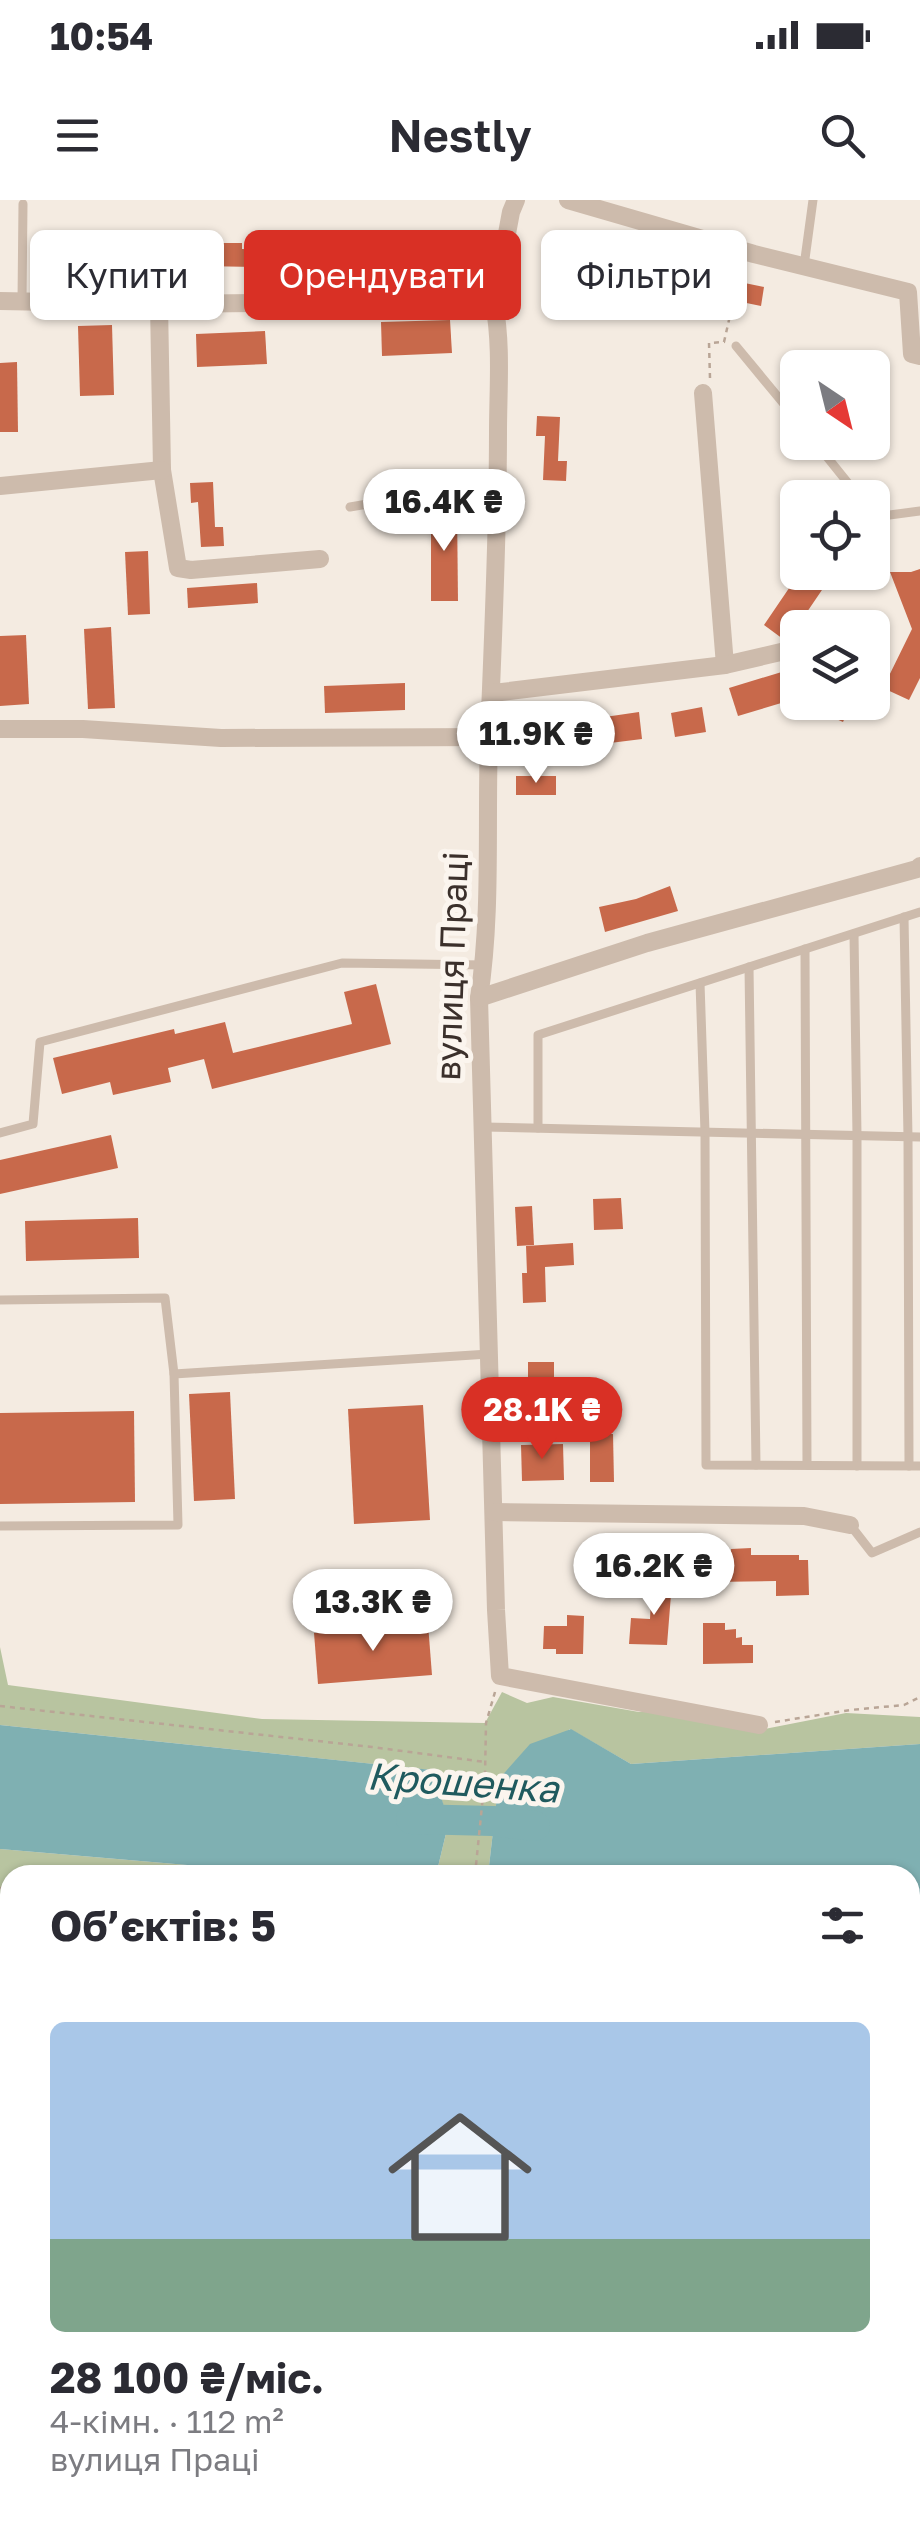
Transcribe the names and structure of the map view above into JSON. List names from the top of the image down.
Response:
{
  "streets": {
    "street": ["вулиця Праці"]
  },
  "water": ["Крошенка"],
  "north": "bottom right",
  "page": {
    "status": "10:54",
    "header": "Nestly",
    "chip": ["Купити", "Орендувати", "Фільтри"],
    "price": [
      "16.4K ₴",
      "11.9K ₴",
      "28.1K ₴",
      "16.2K ₴",
      "13.3K ₴"
    ],
    "heading": "Об’єктів: 5",
    "list": [
      {
        "name": "28 100 ₴/міс.",
        "note": "4-кімн. · 112 m² · вулиця Праці"
      }
    ]
  }
}
